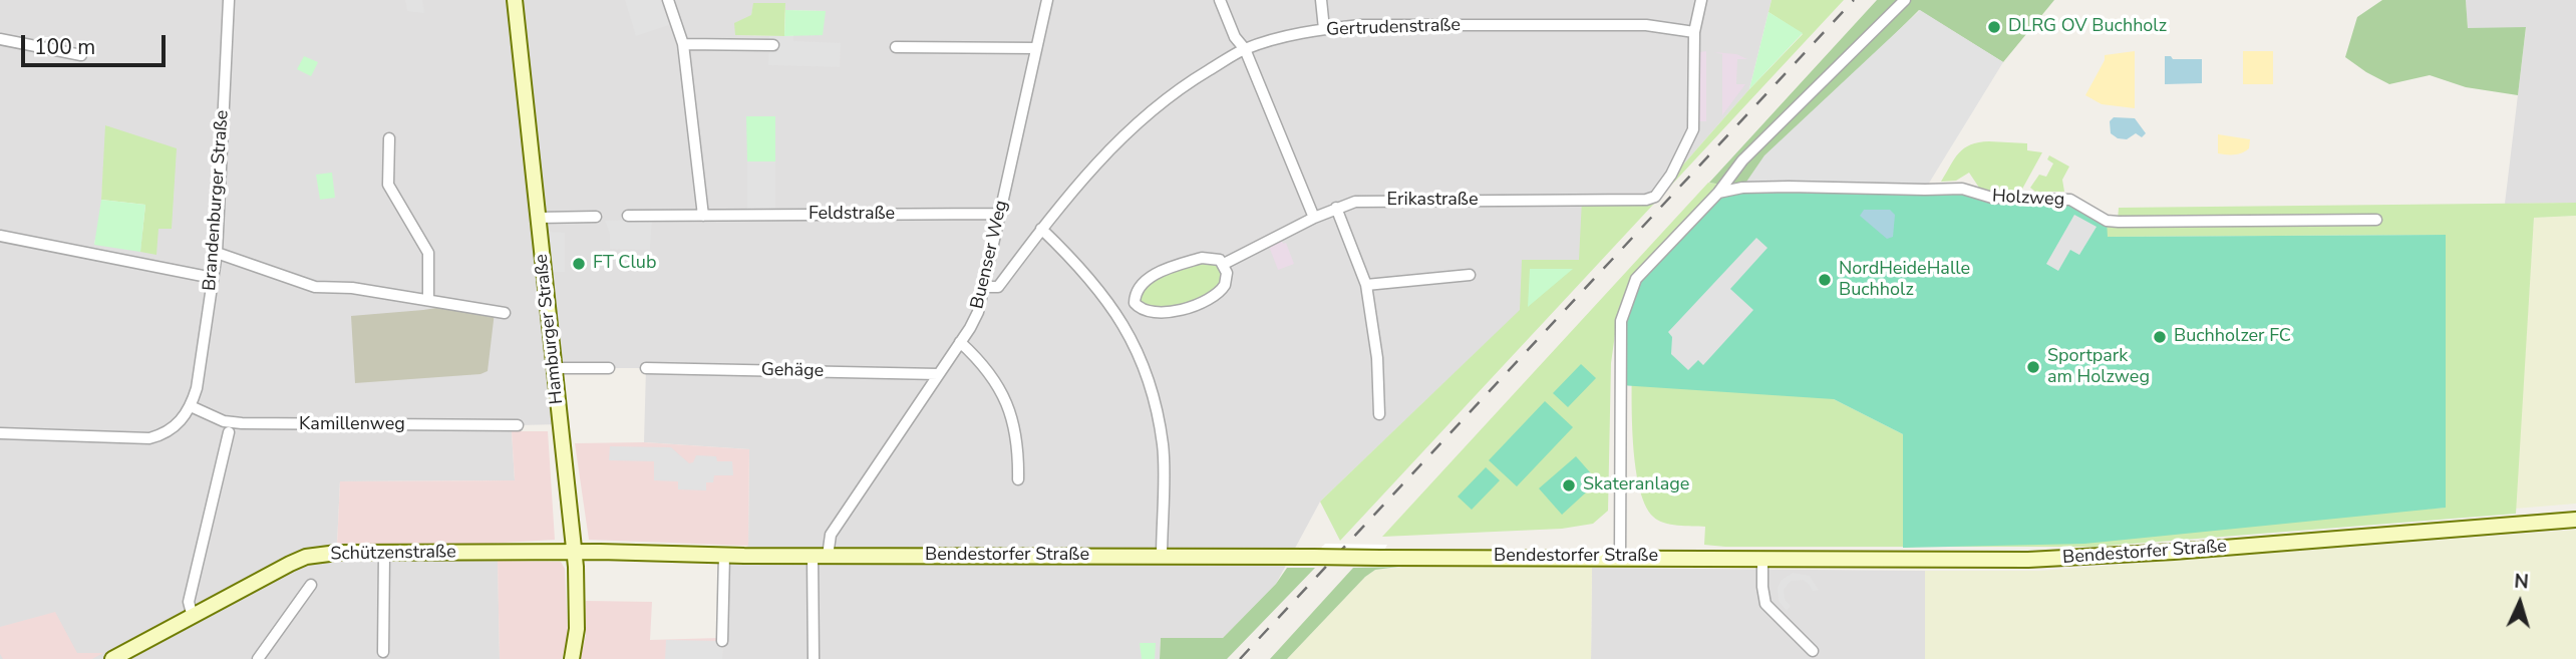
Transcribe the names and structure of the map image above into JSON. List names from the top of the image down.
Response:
{
  "streets": {
    "street": [
      "Gertrudenstraße",
      "Holzweg",
      "Brandenburger Straße",
      "Erikastraße",
      "Feldstraße",
      "Buenser Weg",
      "Hamburger Straße",
      "Gehäge",
      "Kamillenweg",
      "Bendestorfer Straße",
      "Schützenstraße"
    ]
  },
  "crossings": [
    ["Gertrudenstraße", "Erikastraße"],
    ["Gertrudenstraße", "Buenser Weg"],
    ["Brandenburger Straße", "Kamillenweg"],
    ["Feldstraße", "Buenser Weg"],
    ["Buenser Weg", "Gehäge"],
    ["Buenser Weg", "Bendestorfer Straße"],
    ["Hamburger Straße", "Bendestorfer Straße"],
    ["Hamburger Straße", "Schützenstraße"],
    ["Bendestorfer Straße", "Schützenstraße"]
  ],
  "places": [
    "DLRG OV Buchholz",
    "FT Club",
    "NordHeideHalle Buchholz",
    "Buchholzer FC",
    "Sportpark am Holzweg",
    "Skateranlage"
  ],
  "scale_bar": "100 m",
  "north": "top"
}
